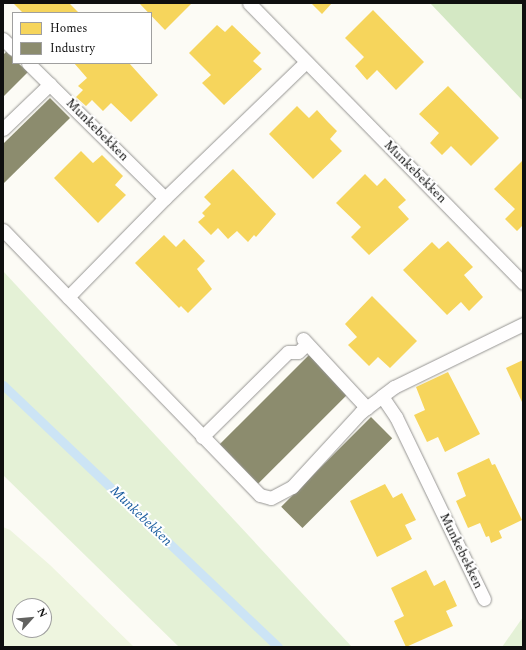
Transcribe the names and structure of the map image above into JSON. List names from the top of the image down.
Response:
{
  "streets": {
    "lane": ["Munkebekken"]
  },
  "water": ["Munkebekken"],
  "legend": ["Homes", "Industry"],
  "north": "top right"
}
